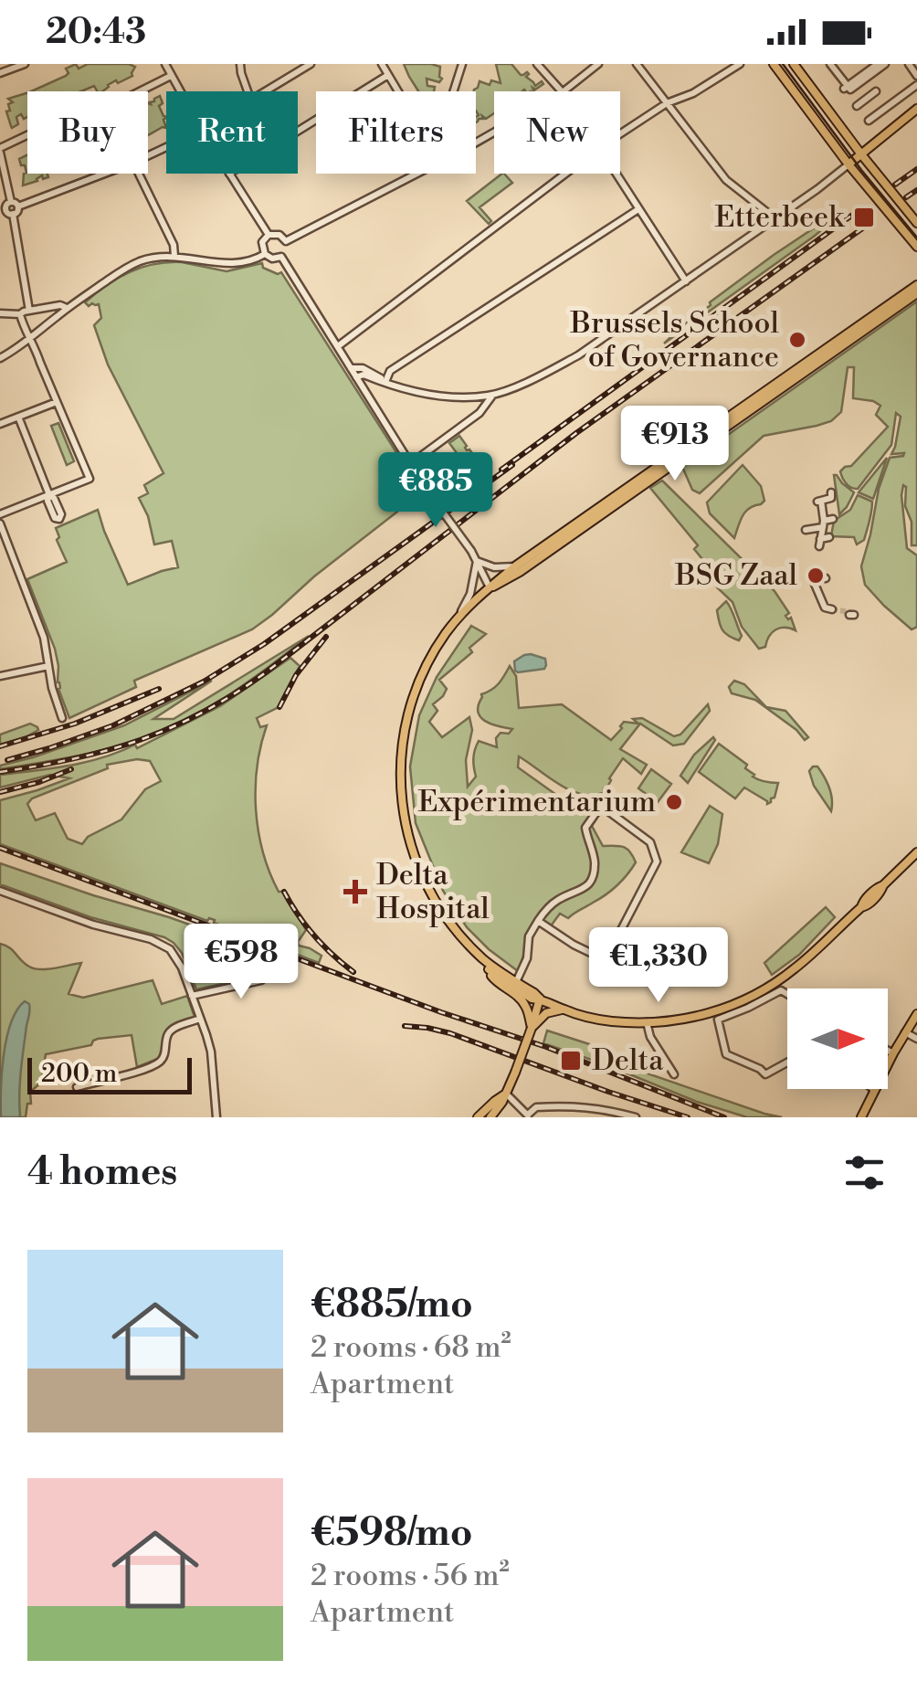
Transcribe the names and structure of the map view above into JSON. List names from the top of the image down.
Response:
{
  "places": {
    "transit": ["Etterbeek", "Delta"],
    "other": ["Brussels School of Governance", "BSG Zaal", "Expérimentarium"],
    "health": ["Delta Hospital"]
  },
  "scale_bar": "200 m",
  "north": "right",
  "page": {
    "status": "20:43",
    "chip": [
      "Buy",
      "Rent",
      "Filters",
      "New"
    ],
    "price": [
      "€913",
      "€885",
      "€598",
      "€1,330"
    ],
    "scale": "200 m",
    "heading": "4 homes",
    "list": [
      {
        "name": "€885/mo",
        "note": "2 rooms · 68 m² · Apartment"
      },
      {
        "name": "€598/mo",
        "note": "2 rooms · 56 m² · Apartment"
      }
    ]
  }
}
